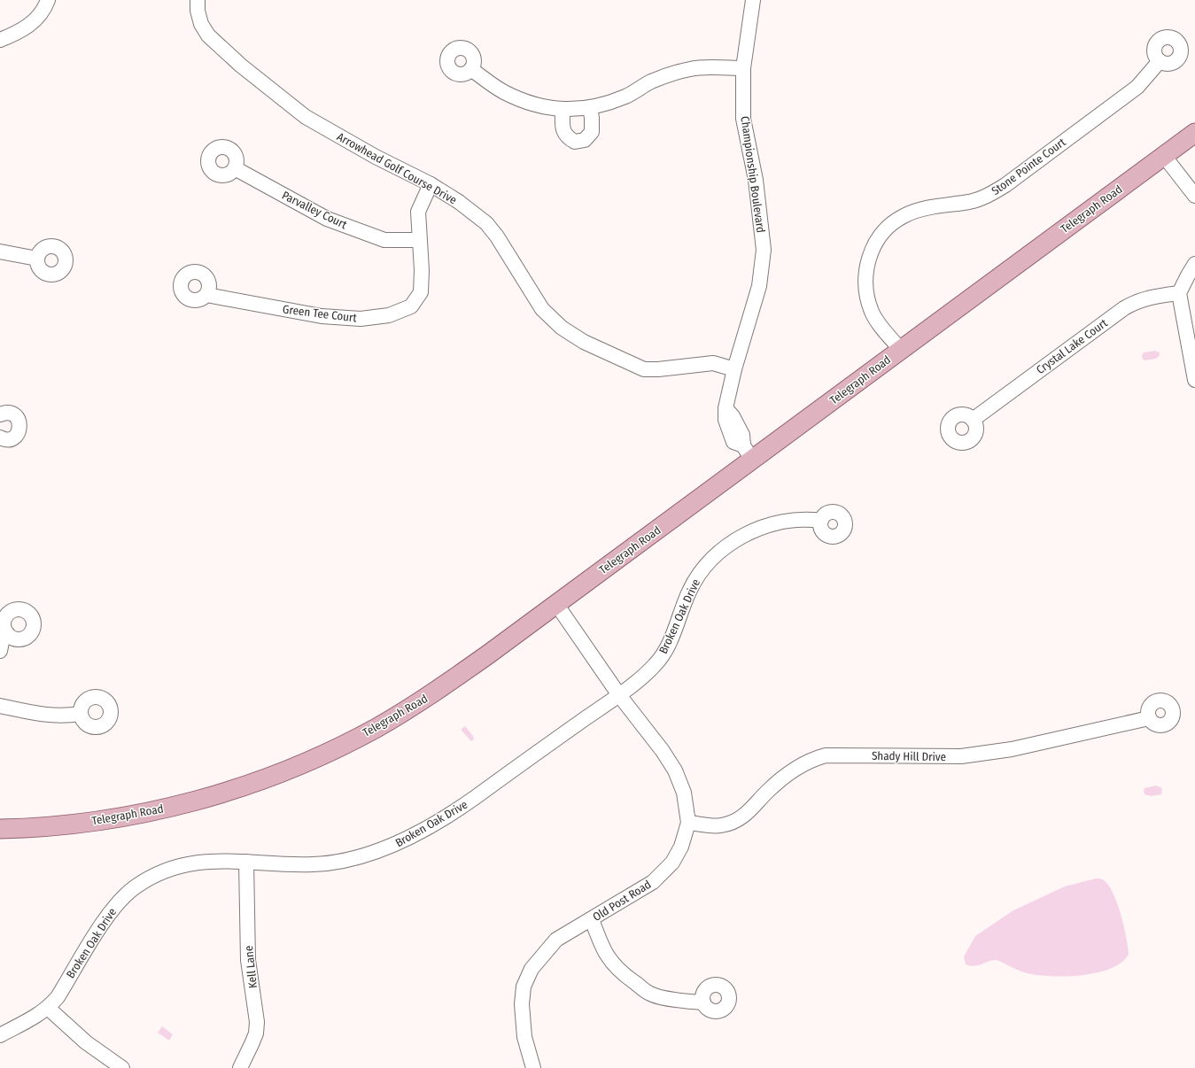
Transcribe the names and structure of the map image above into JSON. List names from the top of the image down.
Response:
{
  "streets": {
    "main road": ["Telegraph Road"],
    "street": [
      "Stone Pointe Court",
      "Arrowhead Golf Course Drive",
      "Championship Boulevard",
      "Parvalley Court",
      "Green Tee Court",
      "Crystal Lake Court",
      "Broken Oak Drive",
      "Shady Hill Drive",
      "Old Post Road",
      "Kell Lane"
    ]
  },
  "crossings": [
    ["Stone Pointe Court", "Telegraph Road"],
    ["Arrowhead Golf Course Drive", "Championship Boulevard"],
    ["Arrowhead Golf Course Drive", "Green Tee Court"],
    ["Championship Boulevard", "Telegraph Road"],
    ["Telegraph Road", "Old Post Road"],
    ["Parvalley Court", "Green Tee Court"],
    ["Broken Oak Drive", "Old Post Road"],
    ["Broken Oak Drive", "Kell Lane"],
    ["Shady Hill Drive", "Old Post Road"]
  ]
}
